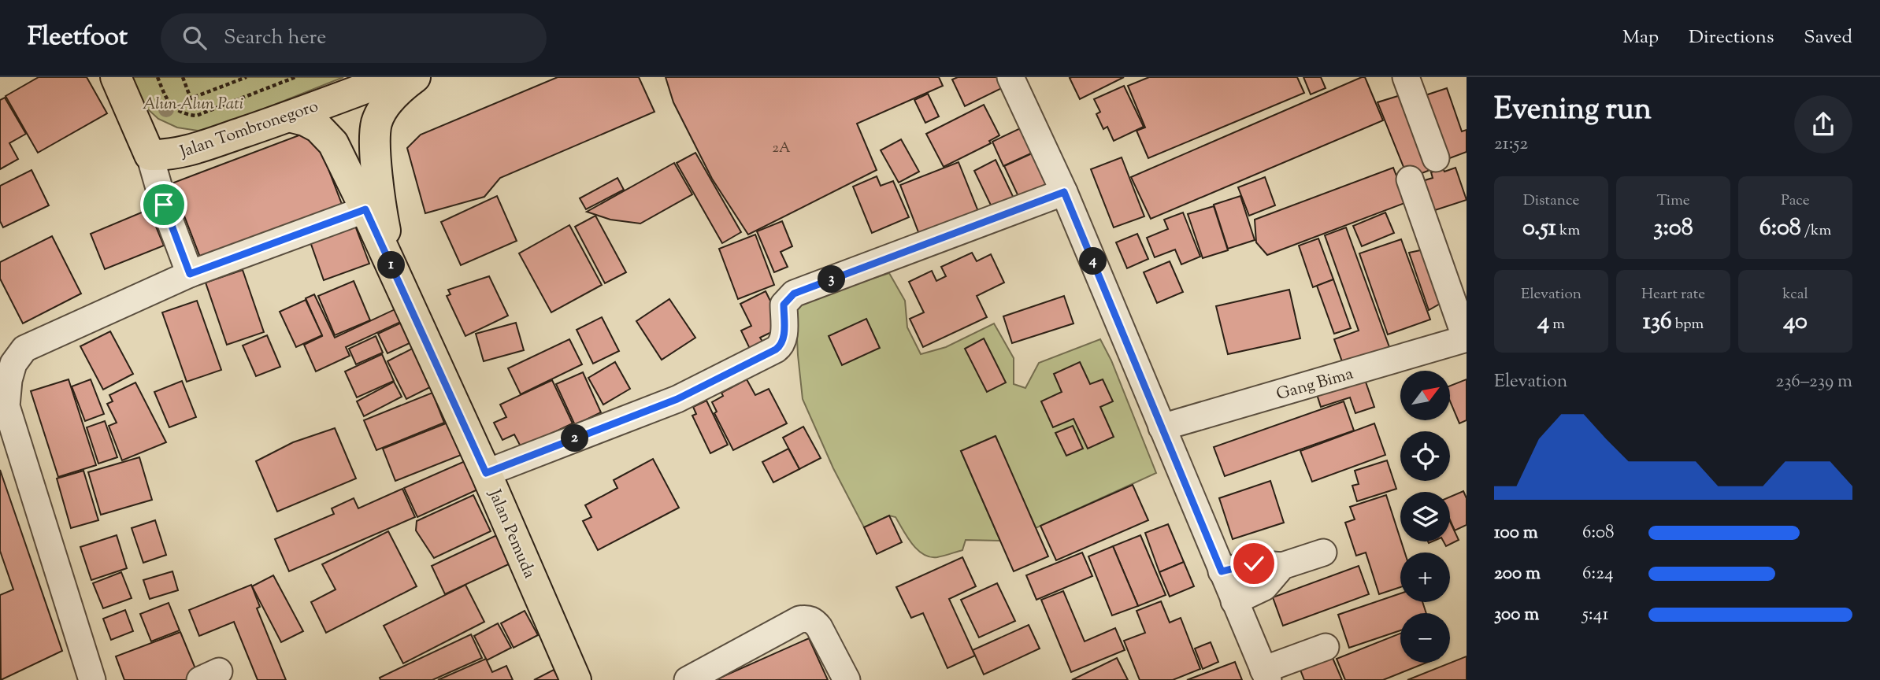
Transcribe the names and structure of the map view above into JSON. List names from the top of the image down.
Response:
{
  "streets": {
    "main road": ["Jalan Tombronegoro", "Jalan Pemuda"],
    "street": ["Gang Bima"]
  },
  "parks": ["Alun-Alun Pati"],
  "house_numbers": ["2A"],
  "north": "top right",
  "page": {
    "header": "Fleetfoot",
    "search": "Search here",
    "nav": ["Map", "Directions", "Saved"],
    "heading": ["Evening run", "21:52"],
    "stats": [
      ["Distance", "0.51 km"],
      ["Time", "3:08"],
      ["Pace", "6:08 /km"],
      ["Elevation", "4 m"],
      ["Heart rate", "136 bpm"],
      ["kcal", "40"]
    ],
    "pins": [
      "4",
      "1",
      "3",
      "2"
    ],
    "chart": ["Elevation", "236–239 m"],
    "map_buttons": ["+", "−"],
    "list": [
      {
        "name": "100 m",
        "note": "6:08"
      },
      {
        "name": "200 m",
        "note": "6:24"
      },
      {
        "name": "300 m",
        "note": "5:41"
      }
    ]
  }
}
